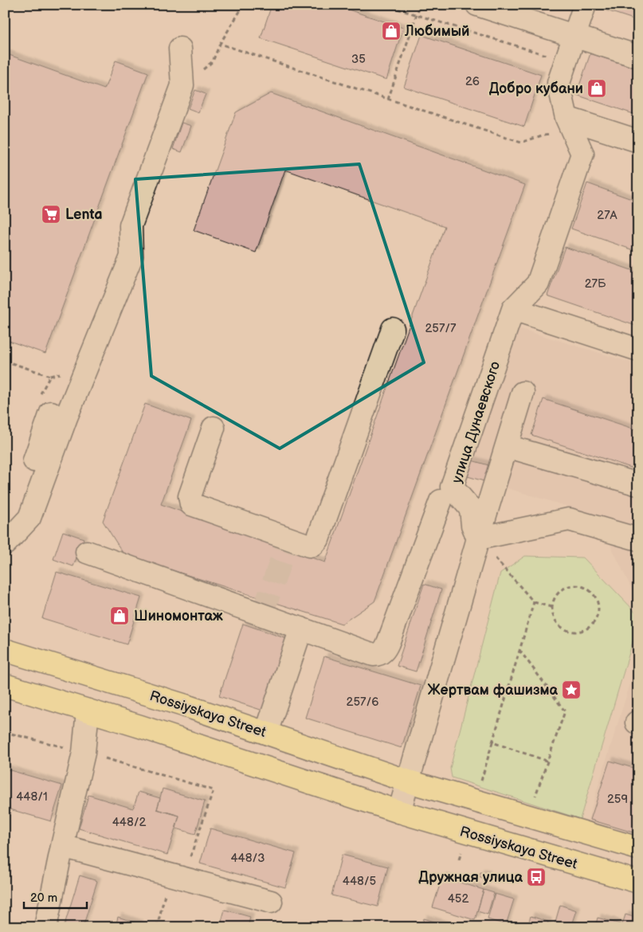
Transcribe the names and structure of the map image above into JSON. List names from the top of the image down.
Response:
{
  "streets": {
    "main road": ["Rossiyskaya Street"],
    "street": ["улица Дунаевского"]
  },
  "places": {
    "shop": ["Любимый", "Добро кубани", "Шиномонтаж"],
    "supermarket": ["Lenta"],
    "place": ["Жертвам фашизма"],
    "bus stop": ["Дружная улица"]
  },
  "house_numbers": [
    "35",
    "26",
    "27А",
    "27Б",
    "257/7",
    "257/6",
    "448/1",
    "259",
    "448/2",
    "448/3",
    "448/5",
    "452"
  ],
  "scale_bar": "20 m"
}
